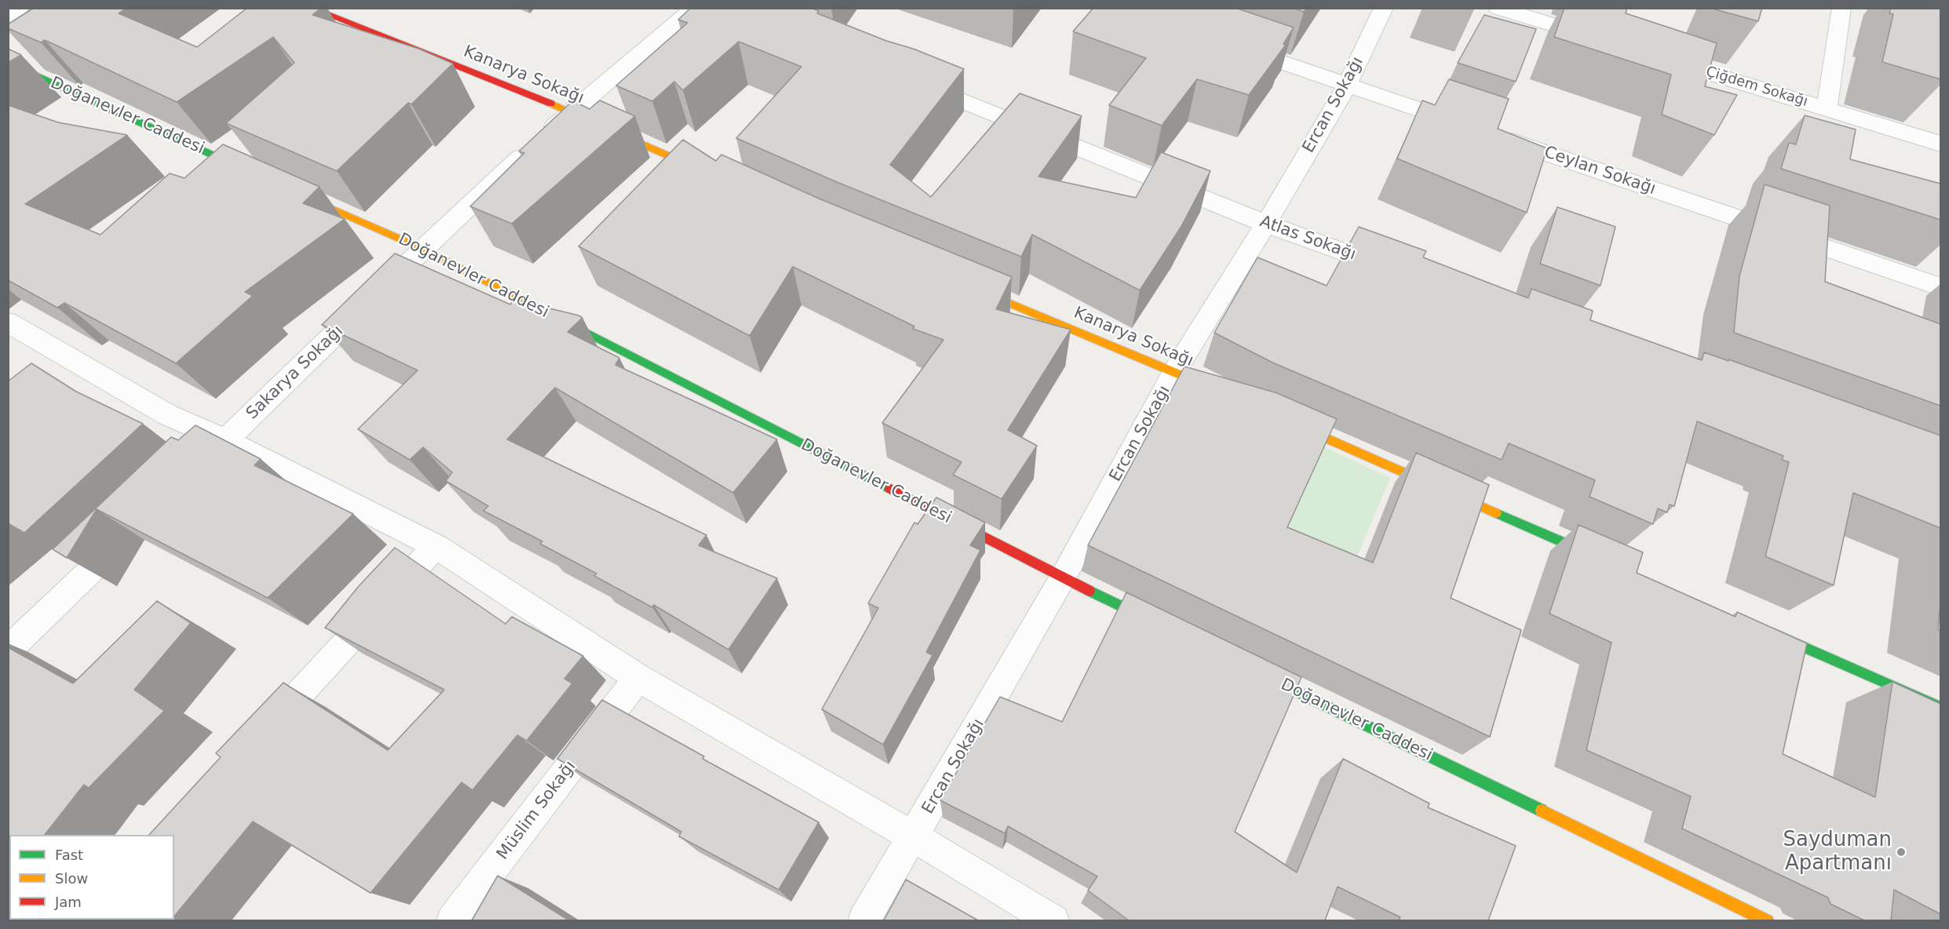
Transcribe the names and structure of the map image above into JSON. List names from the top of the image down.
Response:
{
  "streets": {
    "street": [
      "Kanarya Sokağı",
      "Çiğdem Sokağı",
      "Ercan Sokağı",
      "Doğanevler Caddesi",
      "Ceylan Sokağı",
      "Atlas Sokağı",
      "Sakarya Sokağı",
      "Müslim Sokağı"
    ]
  },
  "crossings": [
    ["Kanarya Sokağı", "Ercan Sokağı"],
    ["Kanarya Sokağı", "Sakarya Sokağı"],
    ["Ercan Sokağı", "Doğanevler Caddesi"],
    ["Ercan Sokağı", "Ceylan Sokağı"],
    ["Ercan Sokağı", "Atlas Sokağı"],
    ["Doğanevler Caddesi", "Sakarya Sokağı"]
  ],
  "places": ["Sayduman Apartmanı"],
  "legend": ["Fast", "Slow", "Jam"]
}
